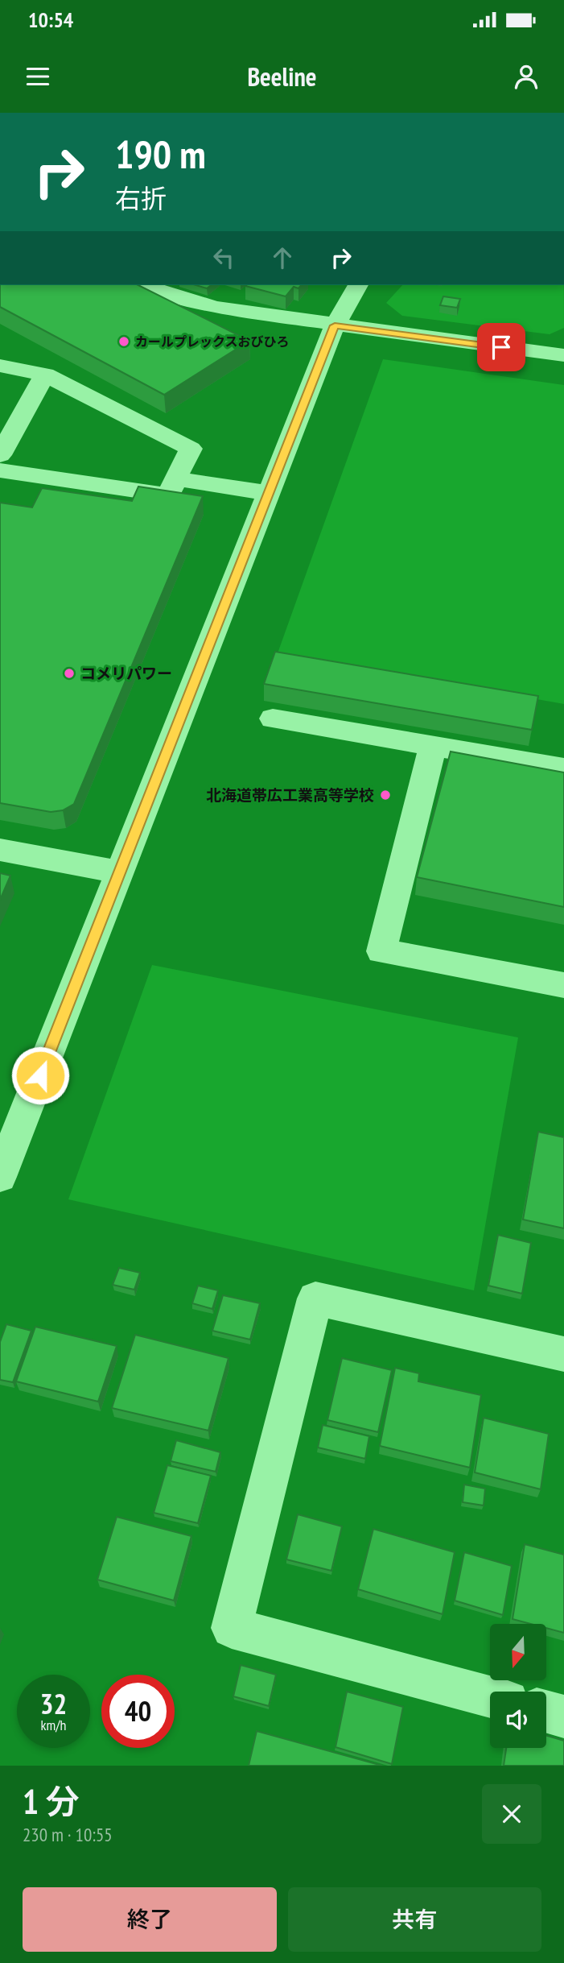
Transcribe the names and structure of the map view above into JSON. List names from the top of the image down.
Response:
{
  "places": ["カールプレックスおびひろ", "コメリパワー", "北海道帯広工業高等学校"],
  "north": "bottom",
  "page": {
    "status": "10:54",
    "header": "Beeline",
    "turn": ["190 m", "右折"],
    "speed": "32 km/h",
    "limit": "40",
    "heading": ["1 分", "230 m · 10:55"],
    "buttons": ["終了", "共有"]
  }
}
